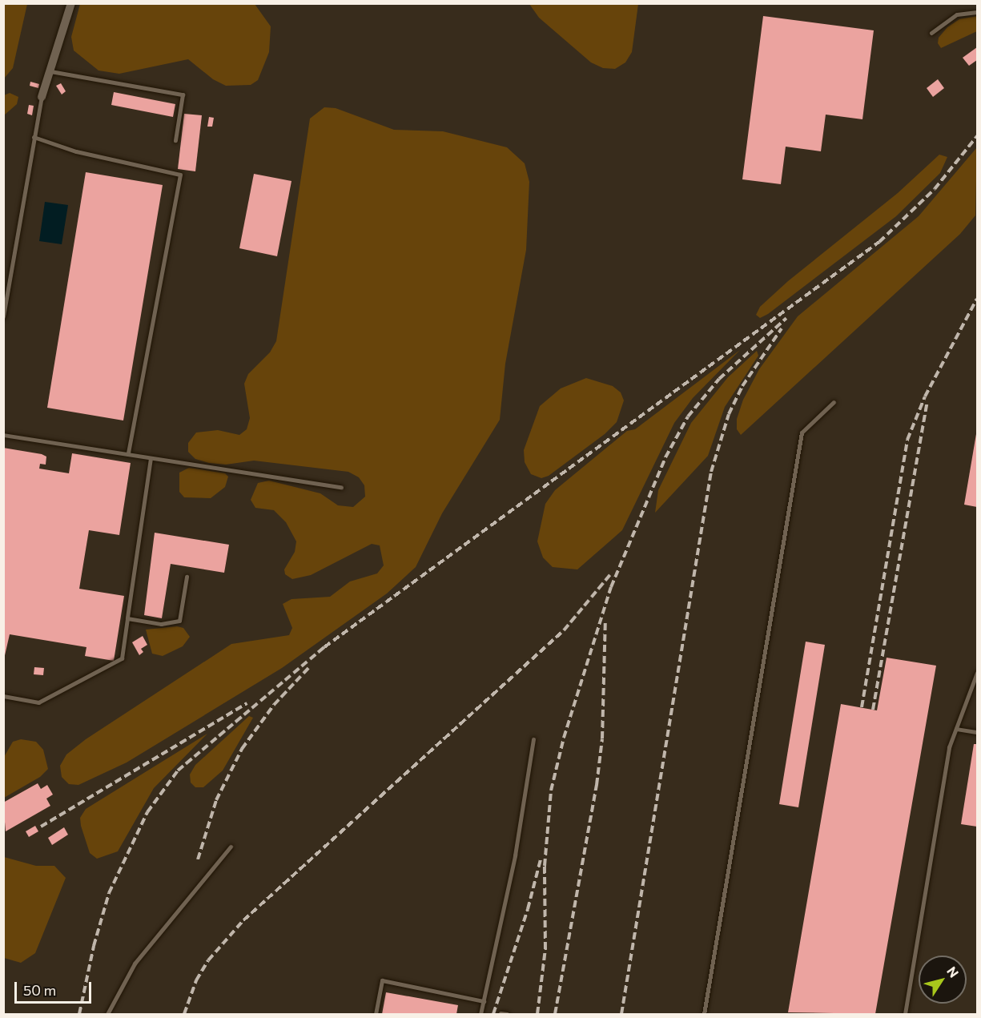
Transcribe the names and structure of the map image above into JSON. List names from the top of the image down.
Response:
{
  "scale_bar": "50 m",
  "north": "top right"
}
